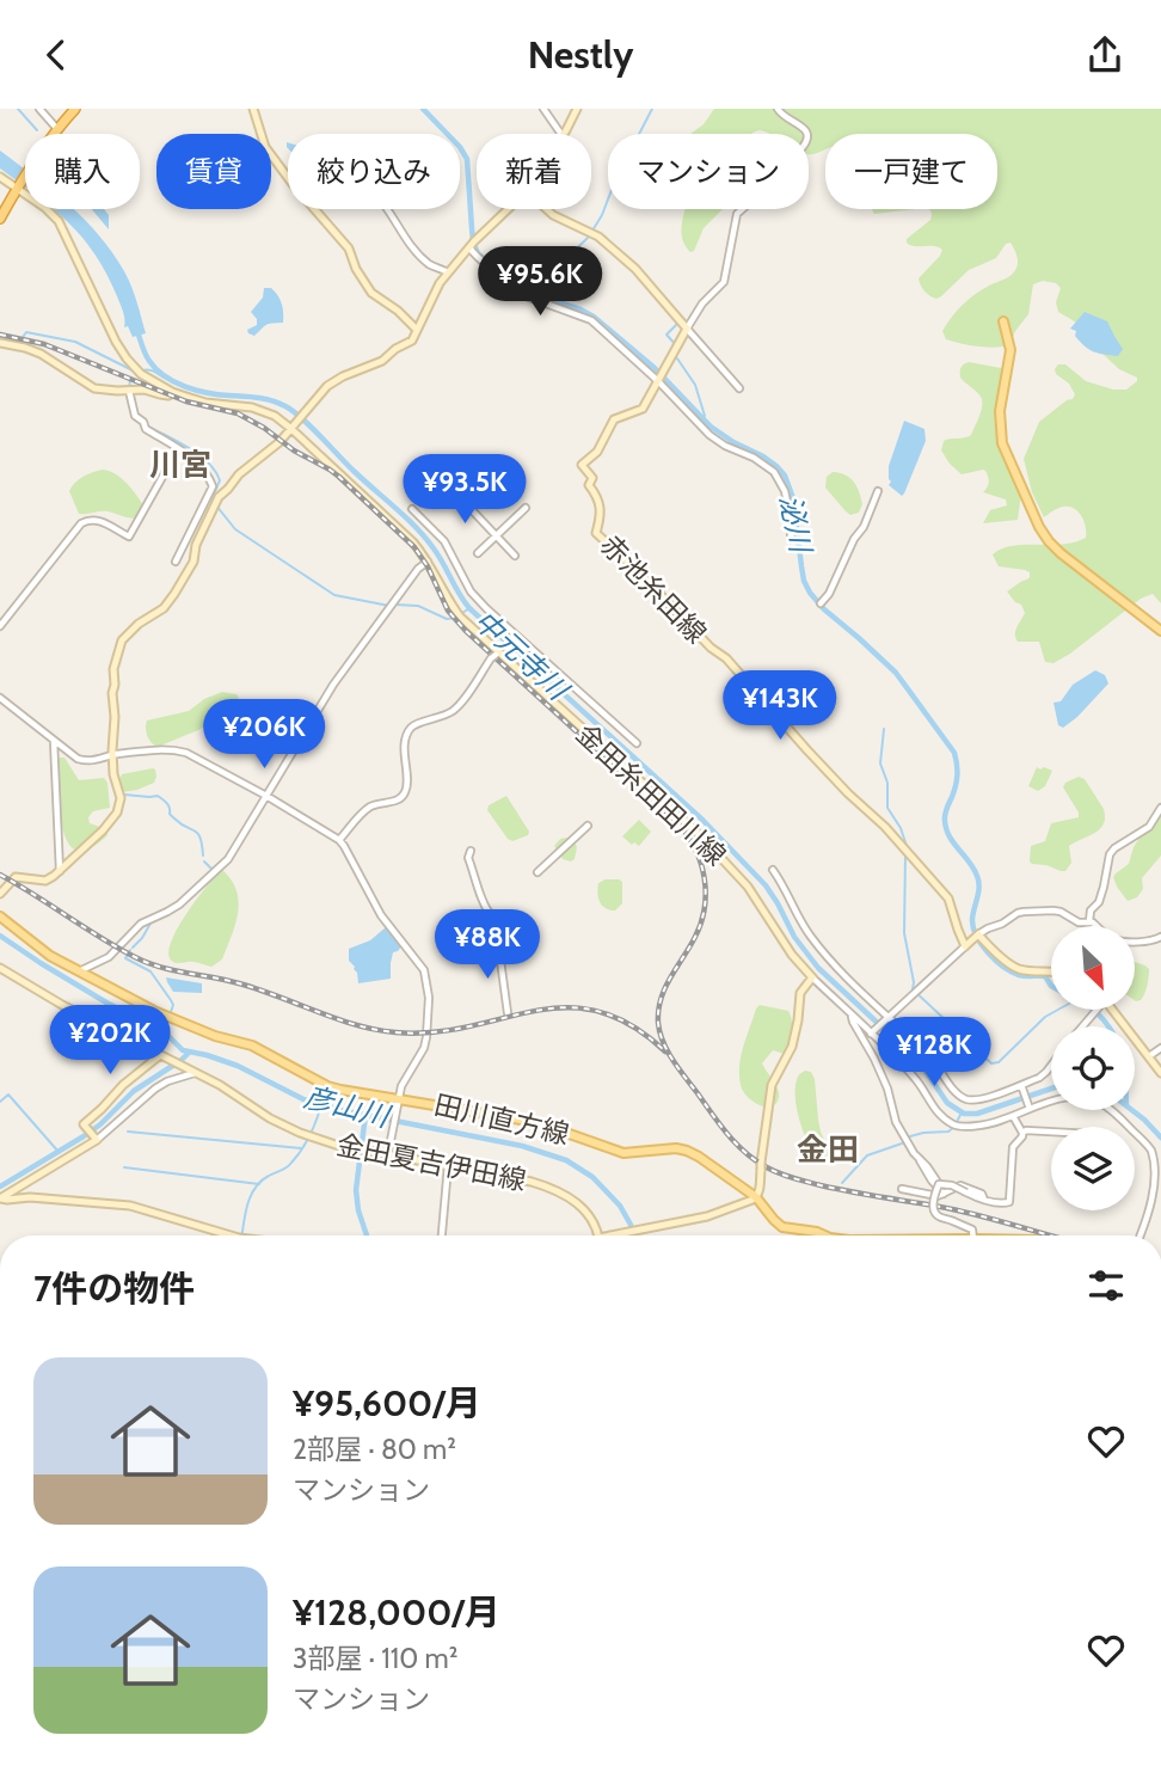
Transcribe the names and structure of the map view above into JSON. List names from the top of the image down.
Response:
{
  "streets": {
    "main road": [
      "赤池糸田線",
      "金田糸田田川線",
      "田川直方線",
      "金田夏吉伊田線"
    ]
  },
  "districts": ["川宮", "金田"],
  "water": ["泌川", "中元寺川", "彦山川"],
  "north": "bottom right",
  "page": {
    "header": "Nestly",
    "chip": [
      "購入",
      "賃貸",
      "絞り込み",
      "新着",
      "マンション",
      "一戸建て"
    ],
    "price": [
      "¥95.6K",
      "¥93.5K",
      "¥143K",
      "¥206K",
      "¥88K",
      "¥202K",
      "¥128K"
    ],
    "heading": "7件の物件",
    "list": [
      {
        "name": "¥95,600/月",
        "note": "2部屋 · 80 m² · マンション"
      },
      {
        "name": "¥128,000/月",
        "note": "3部屋 · 110 m² · マンション"
      }
    ]
  }
}
